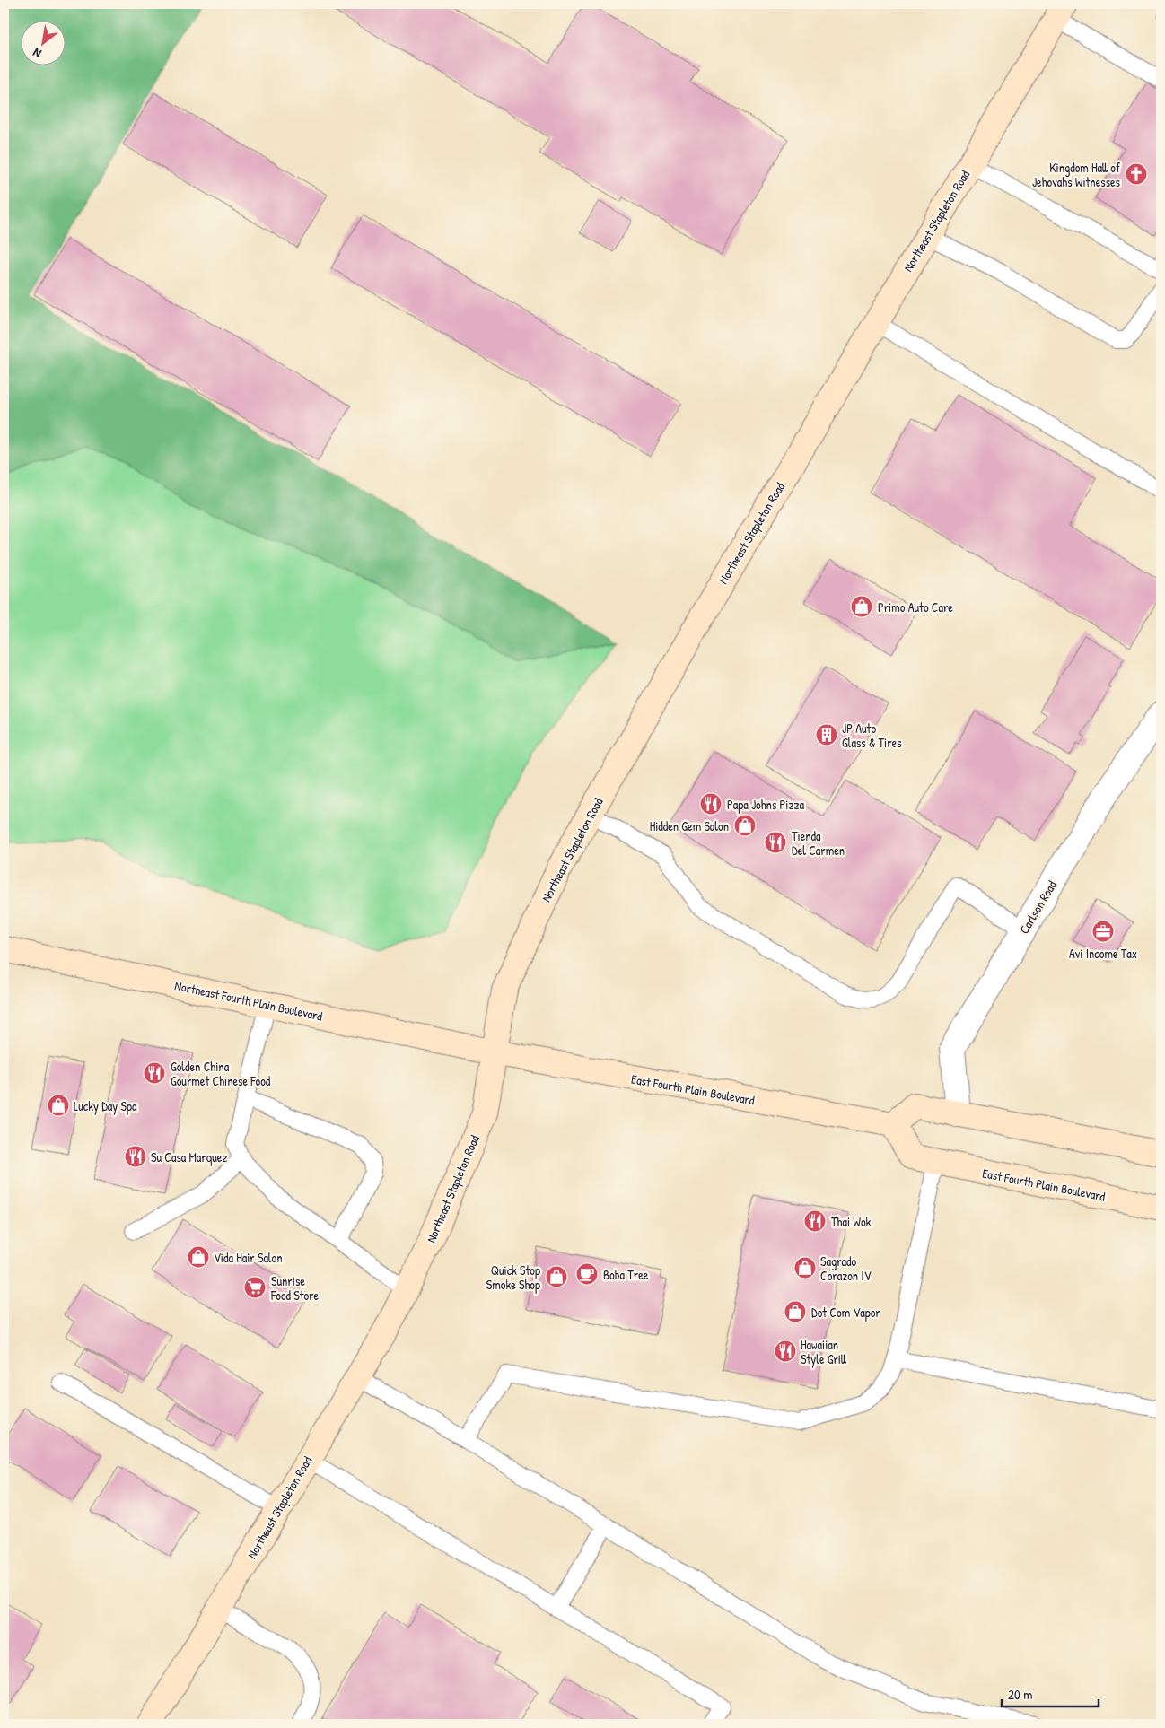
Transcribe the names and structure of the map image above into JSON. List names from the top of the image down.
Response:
{
  "streets": {
    "street": [
      "Northeast Stapleton Road",
      "Carlson Road",
      "Northeast Fourth Plain Boulevard",
      "East Fourth Plain Boulevard"
    ]
  },
  "crossings": [
    ["Northeast Stapleton Road", "Northeast Fourth Plain Boulevard"],
    ["Northeast Stapleton Road", "East Fourth Plain Boulevard"],
    ["Northeast Fourth Plain Boulevard", "East Fourth Plain Boulevard"]
  ],
  "places": {
    "church": ["Kingdom Hall of Jehovahs Witnesses"],
    "shop": [
      "Primo Auto Care",
      "Hidden Gem Salon",
      "Lucky Day Spa",
      "Vida Hair Salon",
      "Sagrado Corazon IV",
      "Quick Stop Smoke Shop",
      "Dot Com Vapor"
    ],
    "building": ["JP Auto Glass & Tires"],
    "restaurant": [
      "Papa Johns Pizza",
      "Tienda Del Carmen",
      "Golden China Gourmet Chinese Food",
      "Su Casa Marquez",
      "Thai Wok",
      "Hawaiian Style Grill"
    ],
    "office": ["Avi Income Tax"],
    "cafe": ["Boba Tree"],
    "supermarket": ["Sunrise Food Store"]
  },
  "scale_bar": "20 m",
  "north": "bottom left"
}
